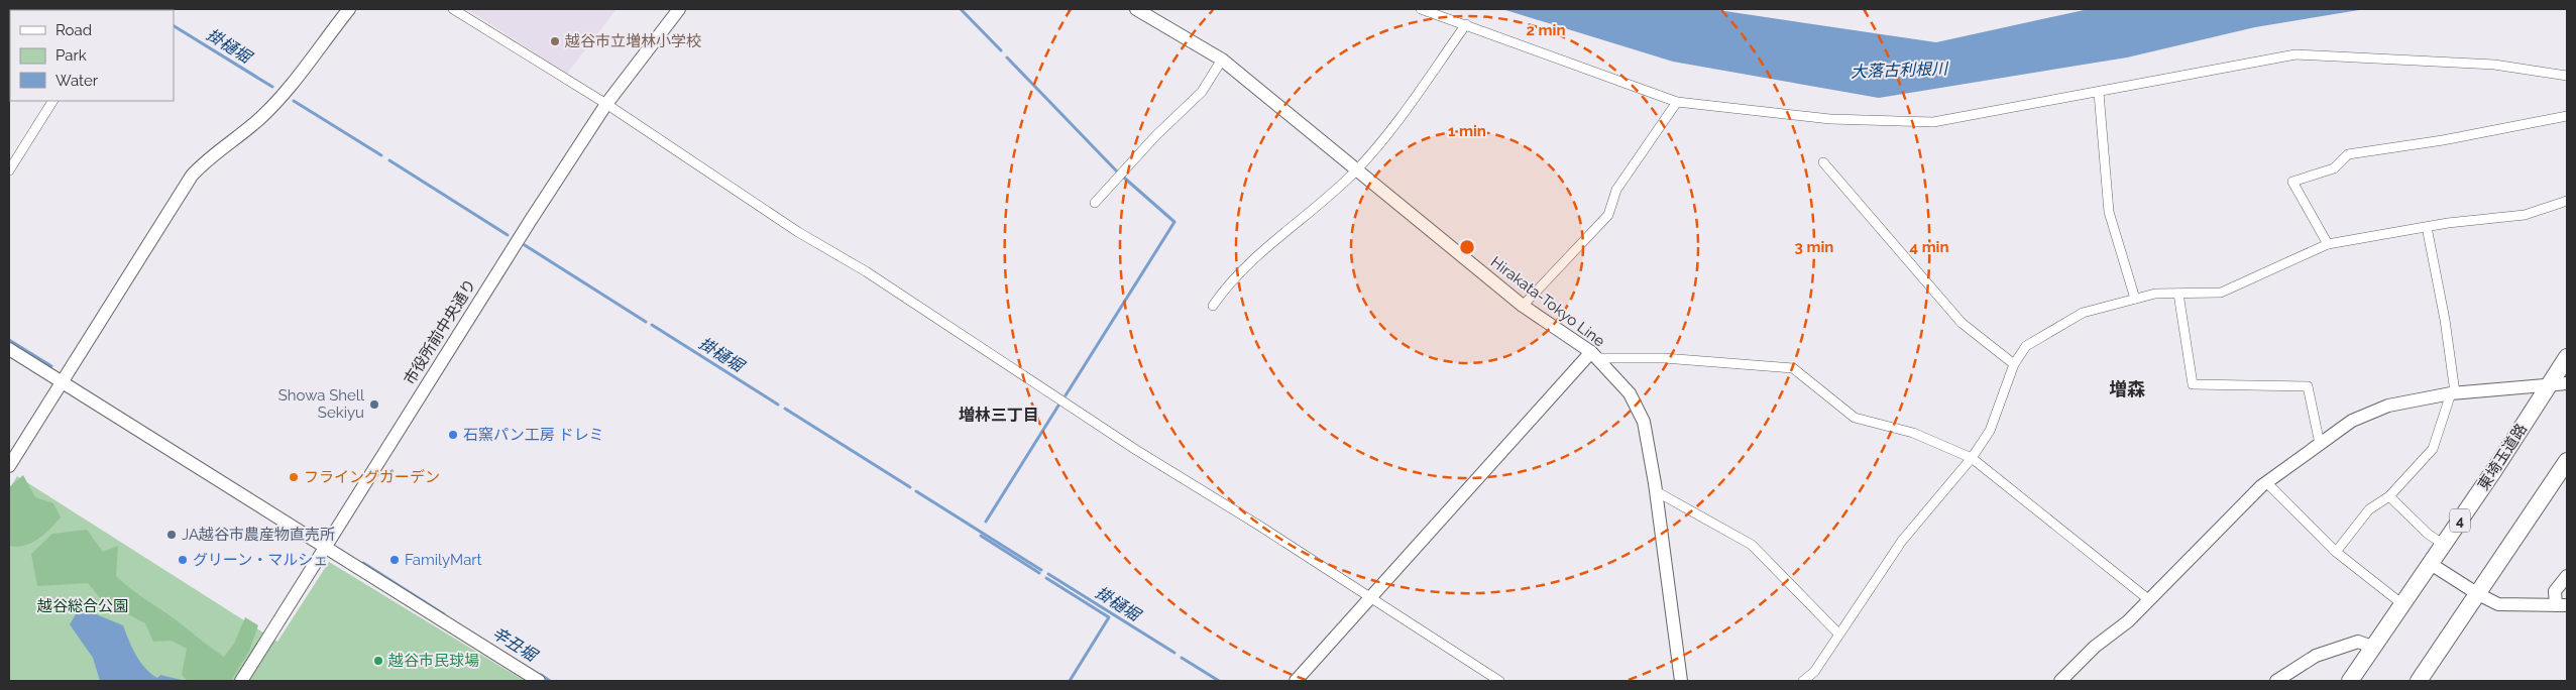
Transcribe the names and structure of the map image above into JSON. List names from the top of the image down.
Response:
{
  "streets": {
    "highway": ["東埼玉道路", "4"],
    "street": ["Hirakata-Tokyo Line", "市役所前中央通り"]
  },
  "districts": ["増森", "増林三丁目"],
  "water": ["掛樋堀", "大落古利根川", "辛丑堀"],
  "parks": ["越谷総合公園"],
  "places": [
    "越谷市立増林小学校",
    "Showa Shell Sekiyu",
    "石窯パン工房 ドレミ",
    "フライングガーデン",
    "JA越谷市農産物直売所",
    "グリーン・マルシェ",
    "FamilyMart",
    "越谷市民球場"
  ],
  "legend": ["Road", "Park", "Water"],
  "rings": [
    "2 min",
    "1 min",
    "3 min",
    "4 min"
  ]
}
